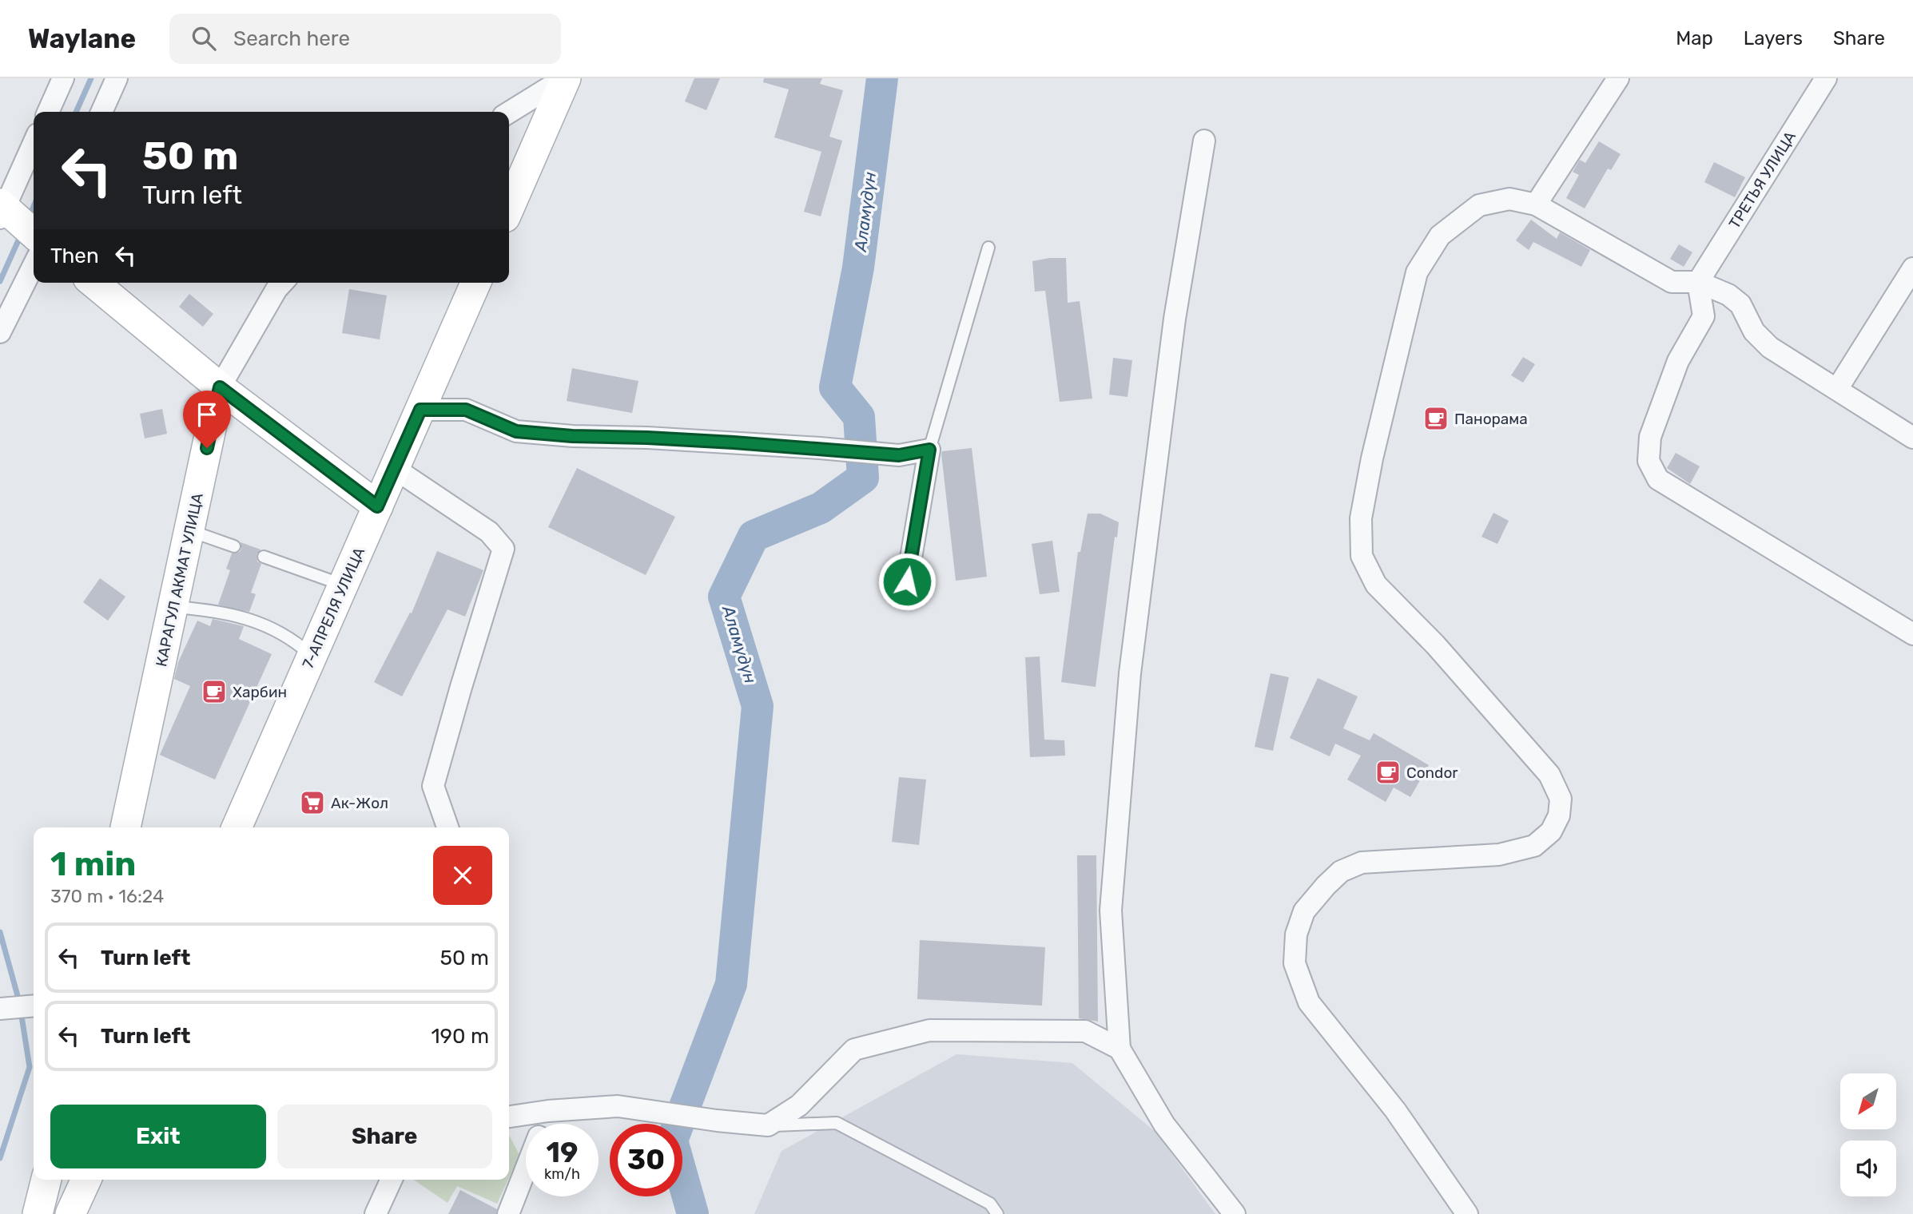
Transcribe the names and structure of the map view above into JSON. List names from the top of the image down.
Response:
{
  "streets": {
    "street": ["ТРЕТЬЯ УЛИЦА", "КАРАГУЛ АКМАТ УЛИЦА", "7-АПРЕЛЯ УЛИЦА"]
  },
  "water": ["Аламүдүн"],
  "places": {
    "cafe": ["Панорама", "Харбин", "Condor"],
    "supermarket": ["Ак-Жол"]
  },
  "north": "bottom left",
  "page": {
    "header": "Waylane",
    "search": "Search here",
    "nav": ["Map", "Layers", "Share"],
    "turn": ["50 m", "Turn left"],
    "then": "Then",
    "heading": ["1 min", "370 m · 16:24"],
    "list": [
      {
        "name": "Turn left",
        "value": "50 m"
      },
      {
        "name": "Turn left",
        "value": "190 m"
      }
    ],
    "buttons": ["Exit", "Share"],
    "speed": "19 km/h",
    "limit": "30"
  }
}
